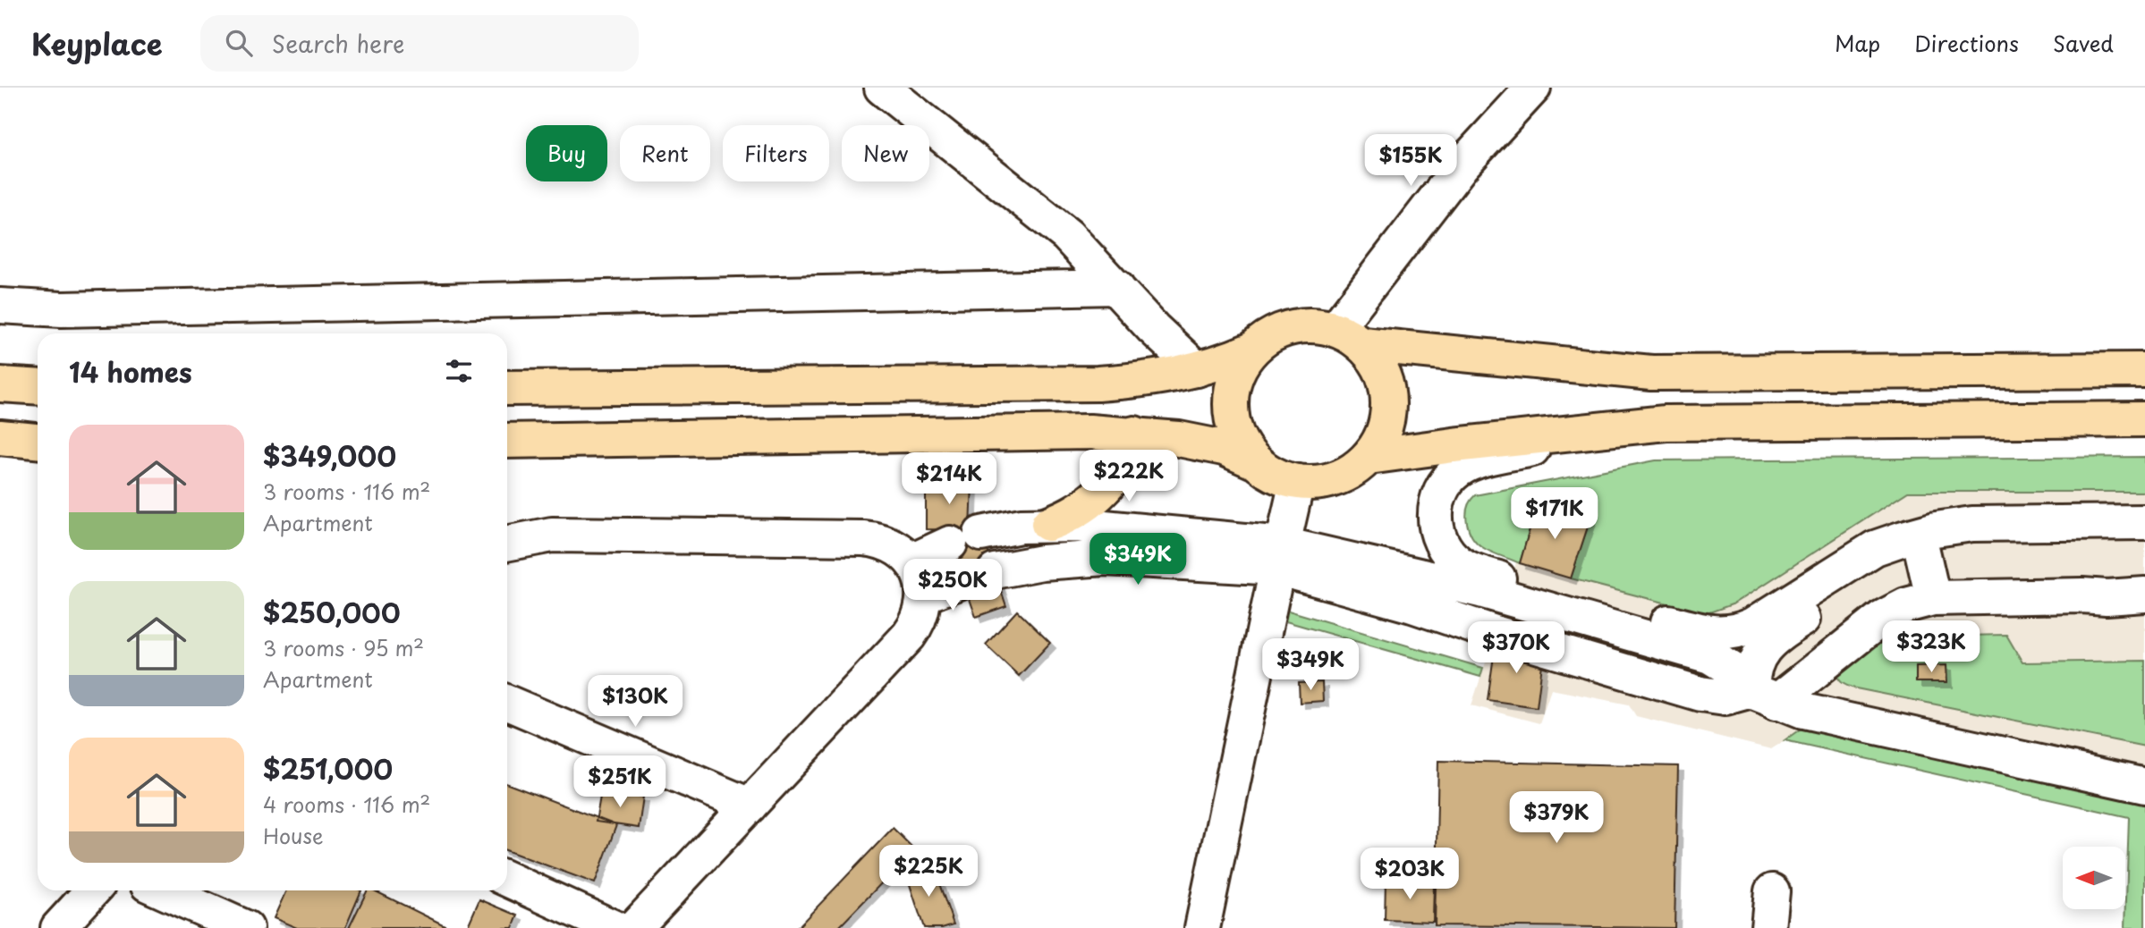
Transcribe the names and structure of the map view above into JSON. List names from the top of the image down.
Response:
{
  "north": "left",
  "page": {
    "header": "Keyplace",
    "search": "Search here",
    "nav": ["Map", "Directions", "Saved"],
    "chip": [
      "Buy",
      "Rent",
      "Filters",
      "New"
    ],
    "price": [
      "$155K",
      "$222K",
      "$214K",
      "$171K",
      "$349K",
      "$250K",
      "$323K",
      "$370K",
      "$349K",
      "$130K",
      "$251K",
      "$379K",
      "$225K",
      "$203K"
    ],
    "heading": "14 homes",
    "list": [
      {
        "name": "$349,000",
        "note": "3 rooms · 116 m² · Apartment"
      },
      {
        "name": "$250,000",
        "note": "3 rooms · 95 m² · Apartment"
      },
      {
        "name": "$251,000",
        "note": "4 rooms · 116 m² · House"
      }
    ]
  }
}
